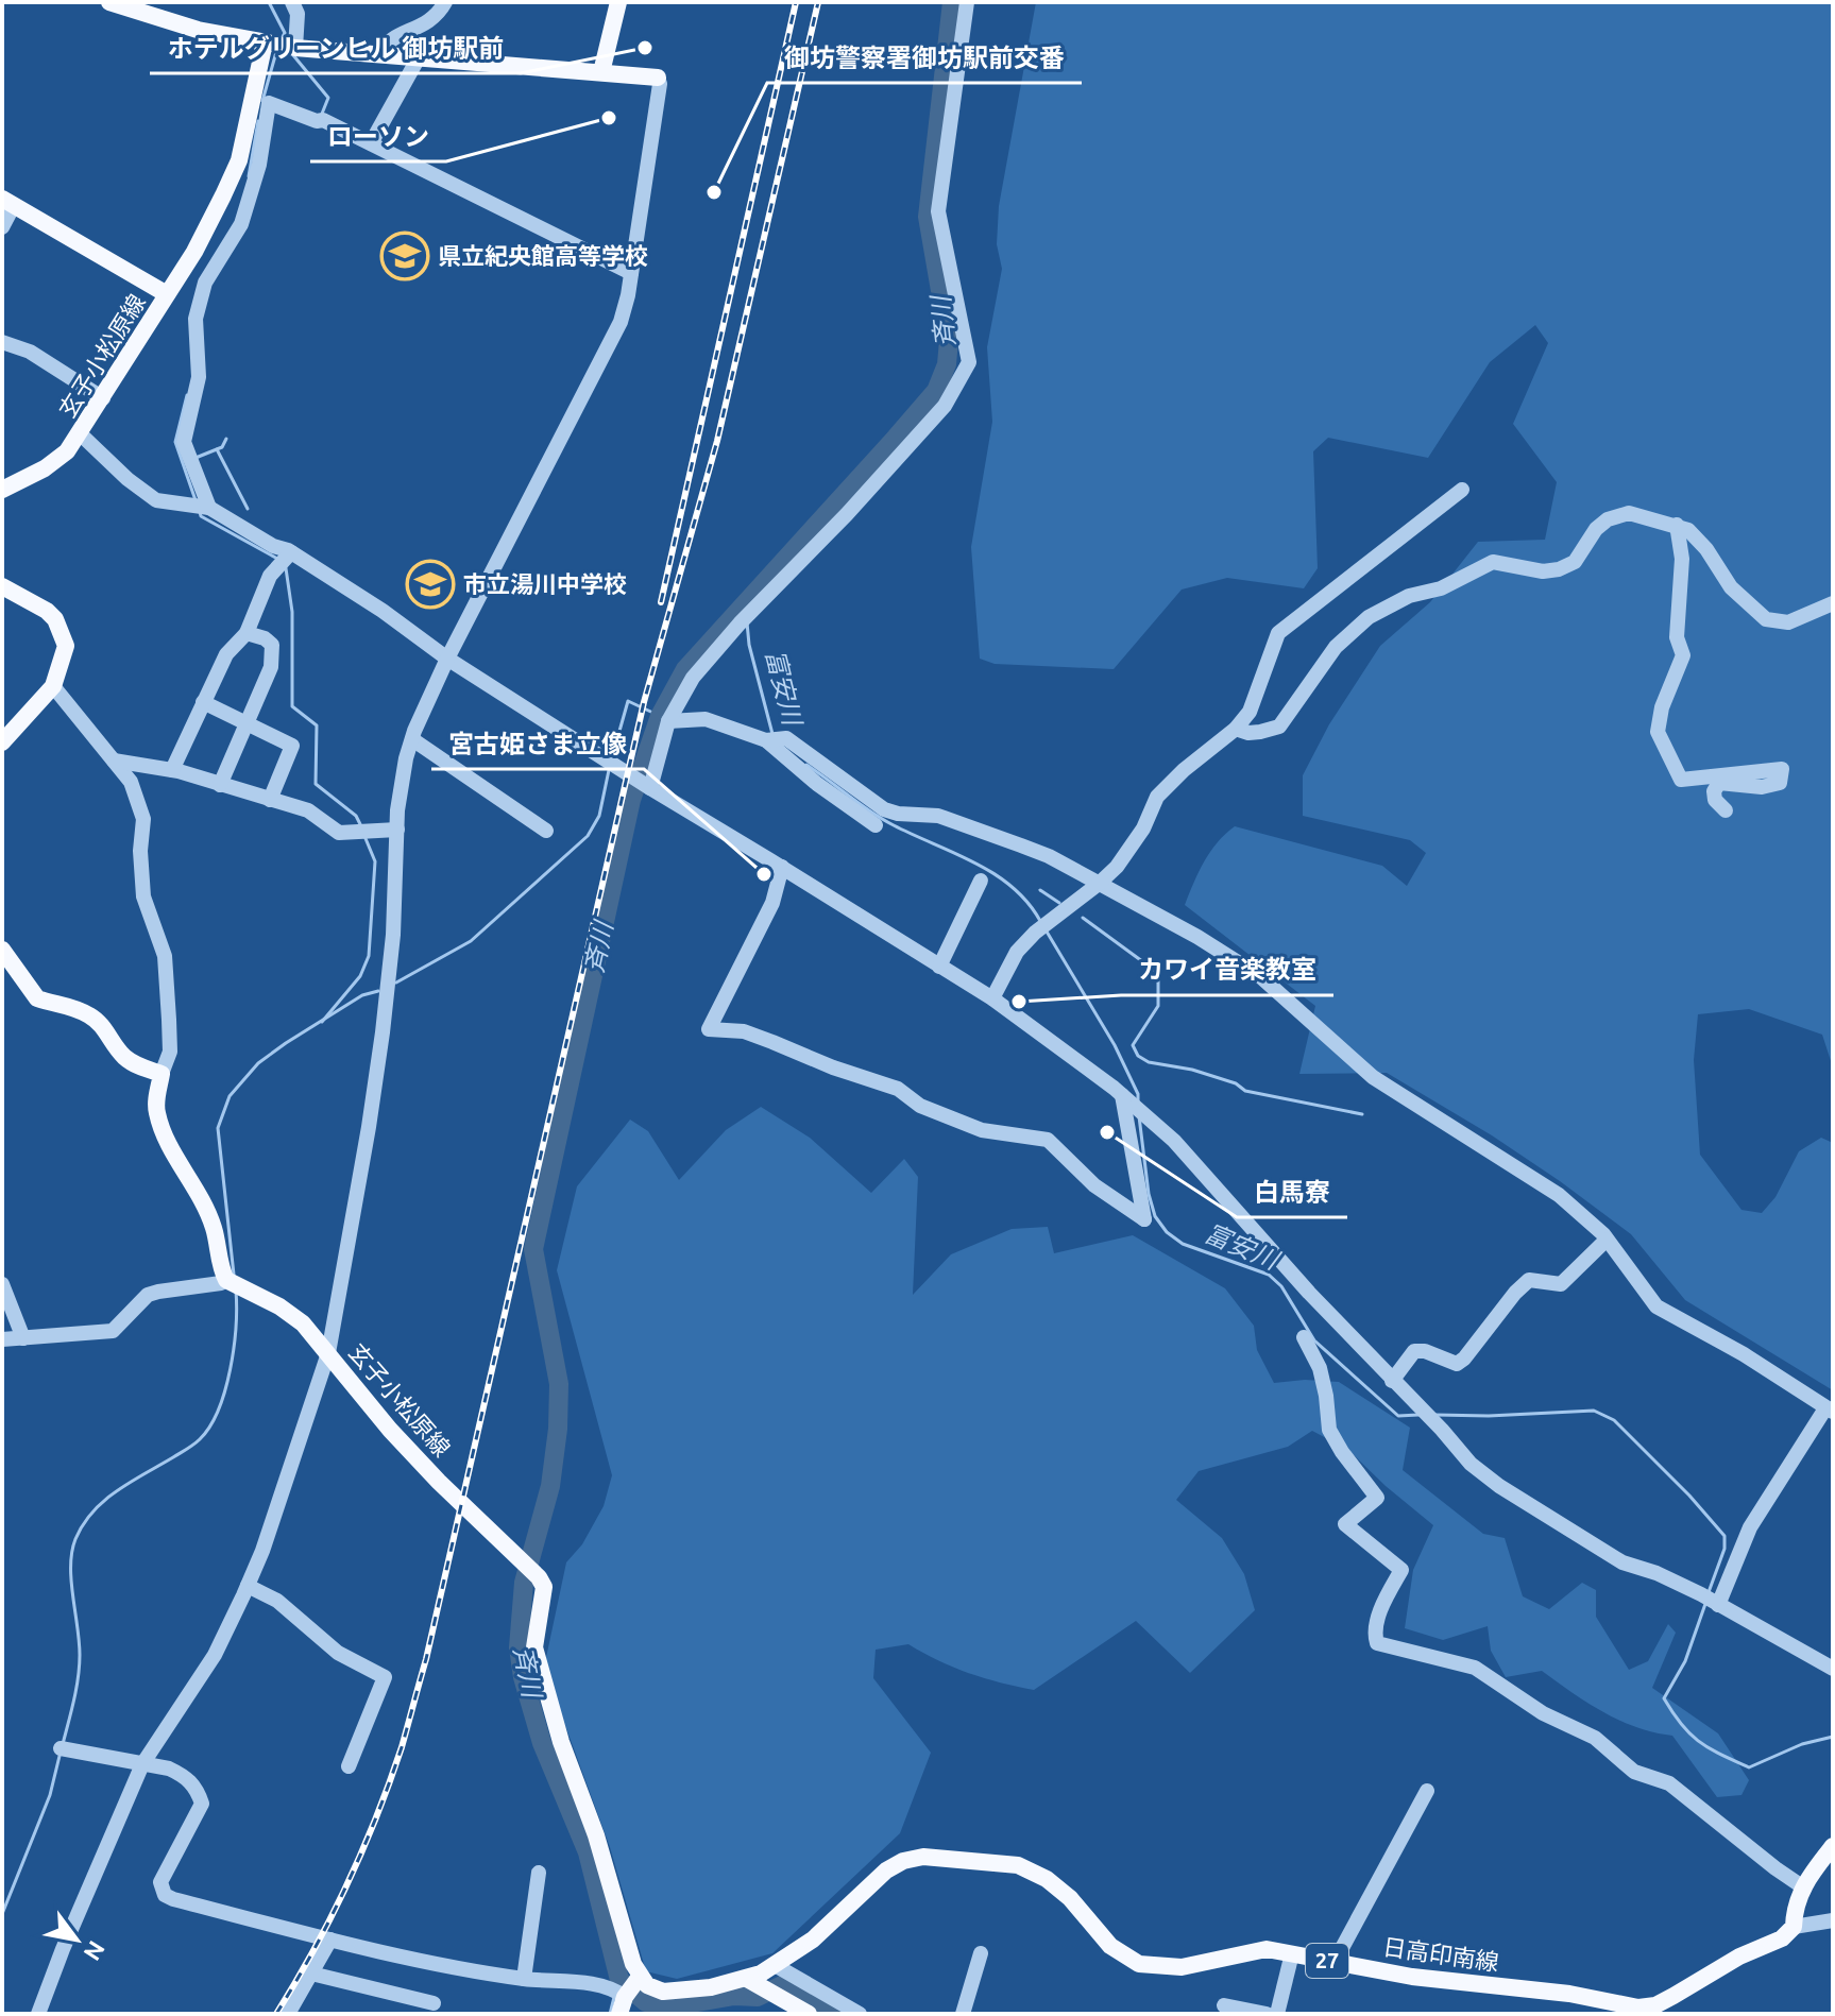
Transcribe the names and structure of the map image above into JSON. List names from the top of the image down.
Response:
{
  "streets": {
    "main road": ["玄子小松原線", "日高印南線", "27"]
  },
  "crossings": [
    ["玄子小松原線", "日高印南線"]
  ],
  "water": ["斉川", "富安川"],
  "places": {
    "other": [
      "ホテルグリーンヒル 御坊駅前",
      "ローソン",
      "御坊警察署御坊駅前交番",
      "宮古姫さま立像",
      "カワイ音楽教室",
      "白馬寮"
    ],
    "school or university": ["県立紀央館高等学校", "市立湯川中学校"]
  },
  "north": "bottom right"
}
